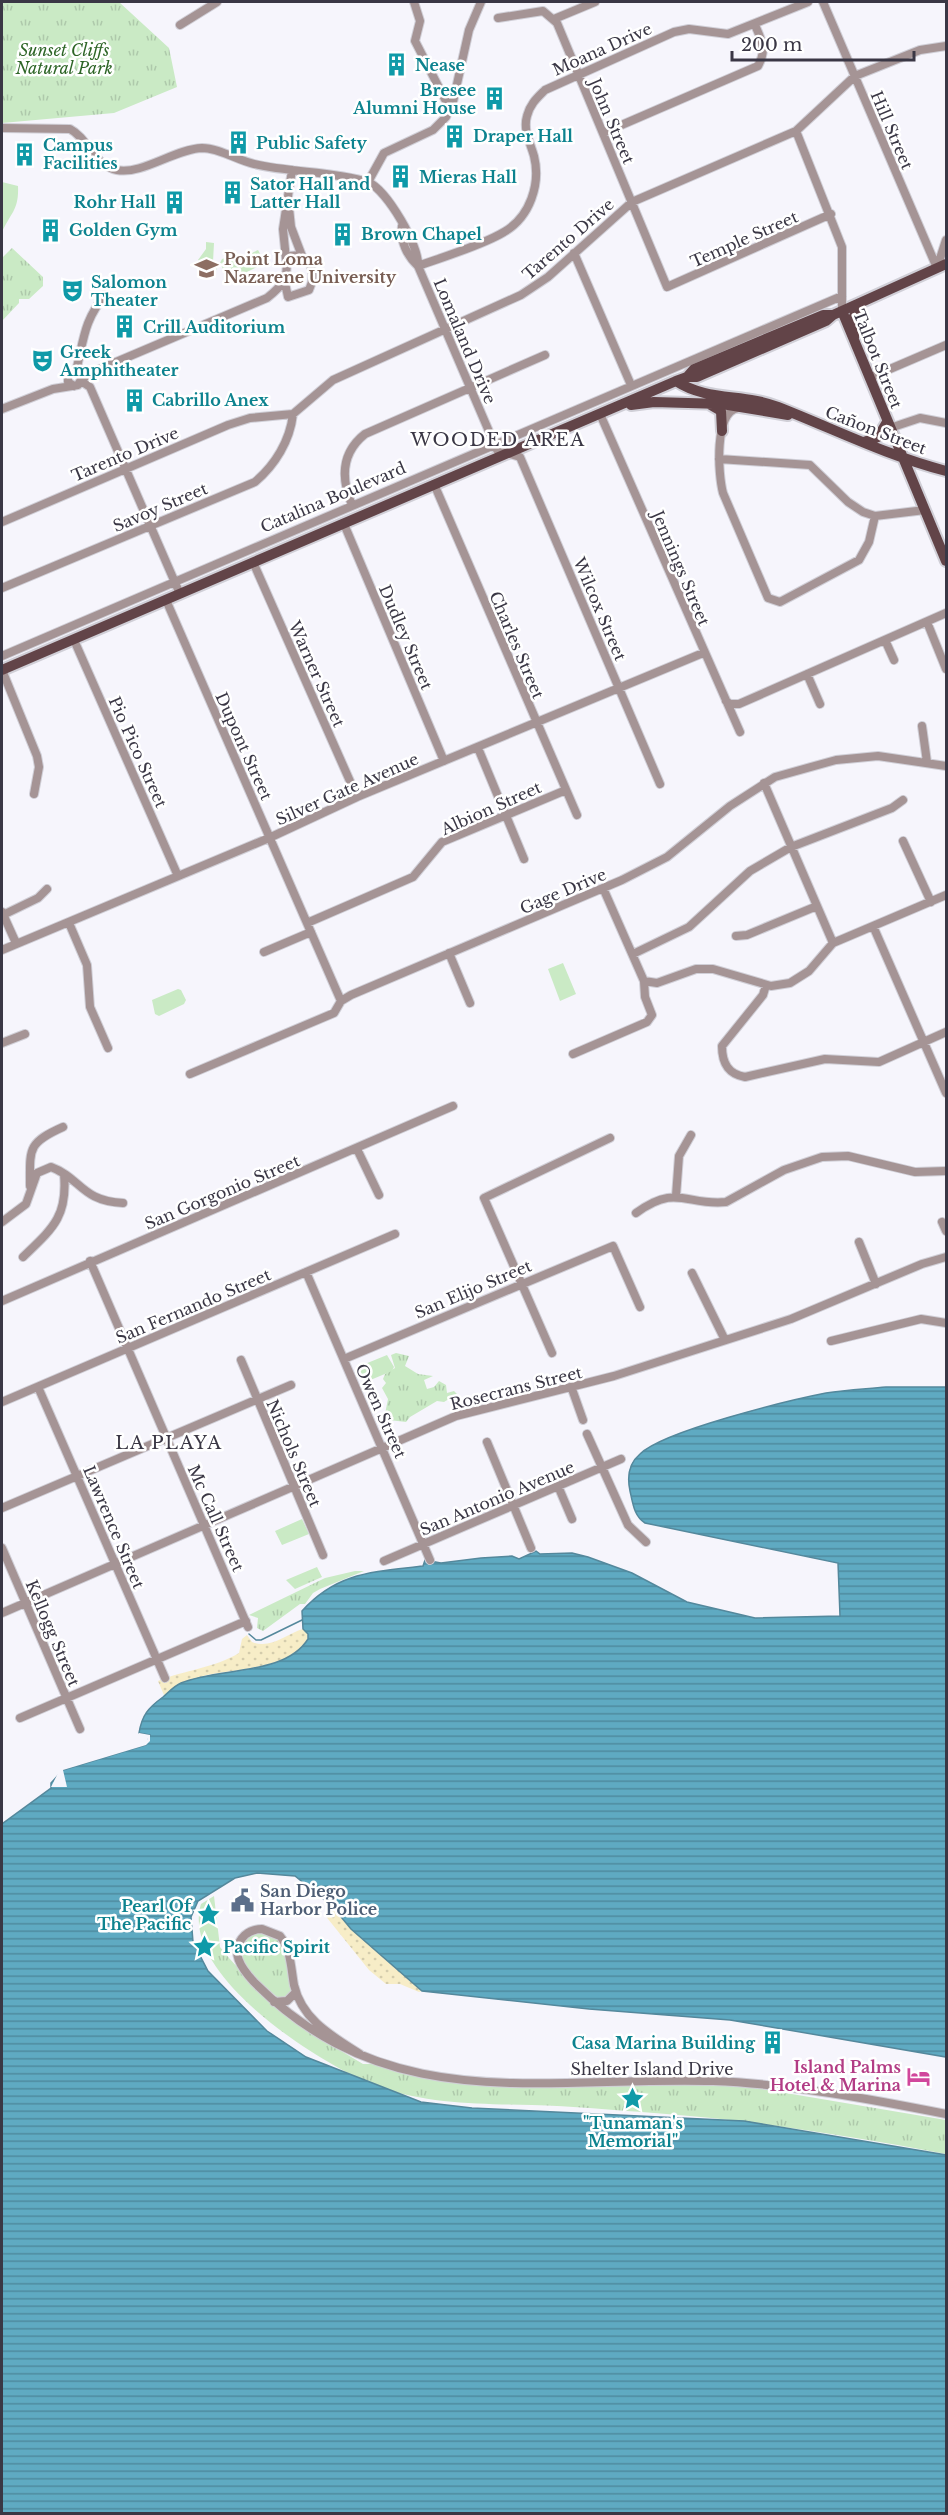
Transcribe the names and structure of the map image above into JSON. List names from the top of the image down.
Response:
{
  "streets": {
    "main road": ["Talbot Street", "Cañon Street", "Catalina Boulevard"],
    "street": [
      "Moana Drive",
      "John Street",
      "Hill Street",
      "Tarento Drive",
      "Temple Street",
      "Lomaland Drive",
      "Savoy Street",
      "Jennings Street",
      "Wilcox Street",
      "Dudley Street",
      "Charles Street",
      "Warner Street",
      "Dupont Street",
      "Pio Pico Street",
      "Silver Gate Avenue",
      "Albion Street",
      "Gage Drive",
      "San Gorgonio Street",
      "San Elijo Street",
      "San Fernando Street",
      "Rosecrans Street",
      "Owen Street",
      "Nichols Street",
      "San Antonio Avenue",
      "Mc Call Street",
      "Lawrence Street",
      "Kellogg Street",
      "Shelter Island Drive"
    ]
  },
  "crossings": [
    ["Moana Drive", "John Street"],
    ["Moana Drive", "Lomaland Drive"],
    ["John Street", "Tarento Drive"],
    ["John Street", "Temple Street"],
    ["Hill Street", "Tarento Drive"],
    ["Hill Street", "Catalina Boulevard"],
    ["Tarento Drive", "Lomaland Drive"],
    ["Tarento Drive", "Talbot Street"],
    ["Tarento Drive", "Savoy Street"],
    ["Temple Street", "Talbot Street"],
    ["Lomaland Drive", "Catalina Boulevard"],
    ["Talbot Street", "Cañon Street"],
    ["Talbot Street", "Catalina Boulevard"],
    ["Cañon Street", "Catalina Boulevard"],
    ["Catalina Boulevard", "Jennings Street"],
    ["Catalina Boulevard", "Wilcox Street"],
    ["Catalina Boulevard", "Dudley Street"],
    ["Catalina Boulevard", "Charles Street"],
    ["Catalina Boulevard", "Warner Street"],
    ["Catalina Boulevard", "Dupont Street"],
    ["Catalina Boulevard", "Pio Pico Street"],
    ["Jennings Street", "Silver Gate Avenue"],
    ["Wilcox Street", "Silver Gate Avenue"],
    ["Dudley Street", "Silver Gate Avenue"],
    ["Charles Street", "Silver Gate Avenue"],
    ["Charles Street", "Albion Street"],
    ["Warner Street", "Silver Gate Avenue"],
    ["Dupont Street", "Silver Gate Avenue"],
    ["Dupont Street", "Albion Street"],
    ["Dupont Street", "Gage Drive"],
    ["Pio Pico Street", "Silver Gate Avenue"],
    ["San Gorgonio Street", "Mc Call Street"],
    ["San Elijo Street", "Owen Street"],
    ["San Fernando Street", "Owen Street"],
    ["San Fernando Street", "Mc Call Street"],
    ["San Fernando Street", "Lawrence Street"],
    ["Rosecrans Street", "Owen Street"],
    ["Rosecrans Street", "Nichols Street"],
    ["Rosecrans Street", "Mc Call Street"],
    ["Rosecrans Street", "Lawrence Street"],
    ["Rosecrans Street", "Kellogg Street"],
    ["Owen Street", "San Antonio Avenue"],
    ["Mc Call Street", "Lawrence Street"]
  ],
  "districts": ["WOODED AREA", "LA PLAYA"],
  "parks": ["Sunset Cliffs Natural Park"],
  "places": {
    "building": [
      "Nease",
      "Bresee Alumni House",
      "Draper Hall",
      "Public Safety",
      "Campus Facilities",
      "Mieras Hall",
      "Sator Hall and Latter Hall",
      "Rohr Hall",
      "Golden Gym",
      "Brown Chapel",
      "Crill Auditorium",
      "Cabrillo Anex",
      "Casa Marina Building"
    ],
    "school or university": ["Point Loma Nazarene University"],
    "theatre": ["Salomon Theater", "Greek Amphitheater"],
    "public building": ["San Diego Harbor Police"],
    "place": ["Pearl Of The Pacific", "Pacific Spirit", "\"Tunaman's Memorial\""],
    "hotel": ["Island Palms Hotel & Marina"]
  },
  "scale_bar": "200 m"
}
